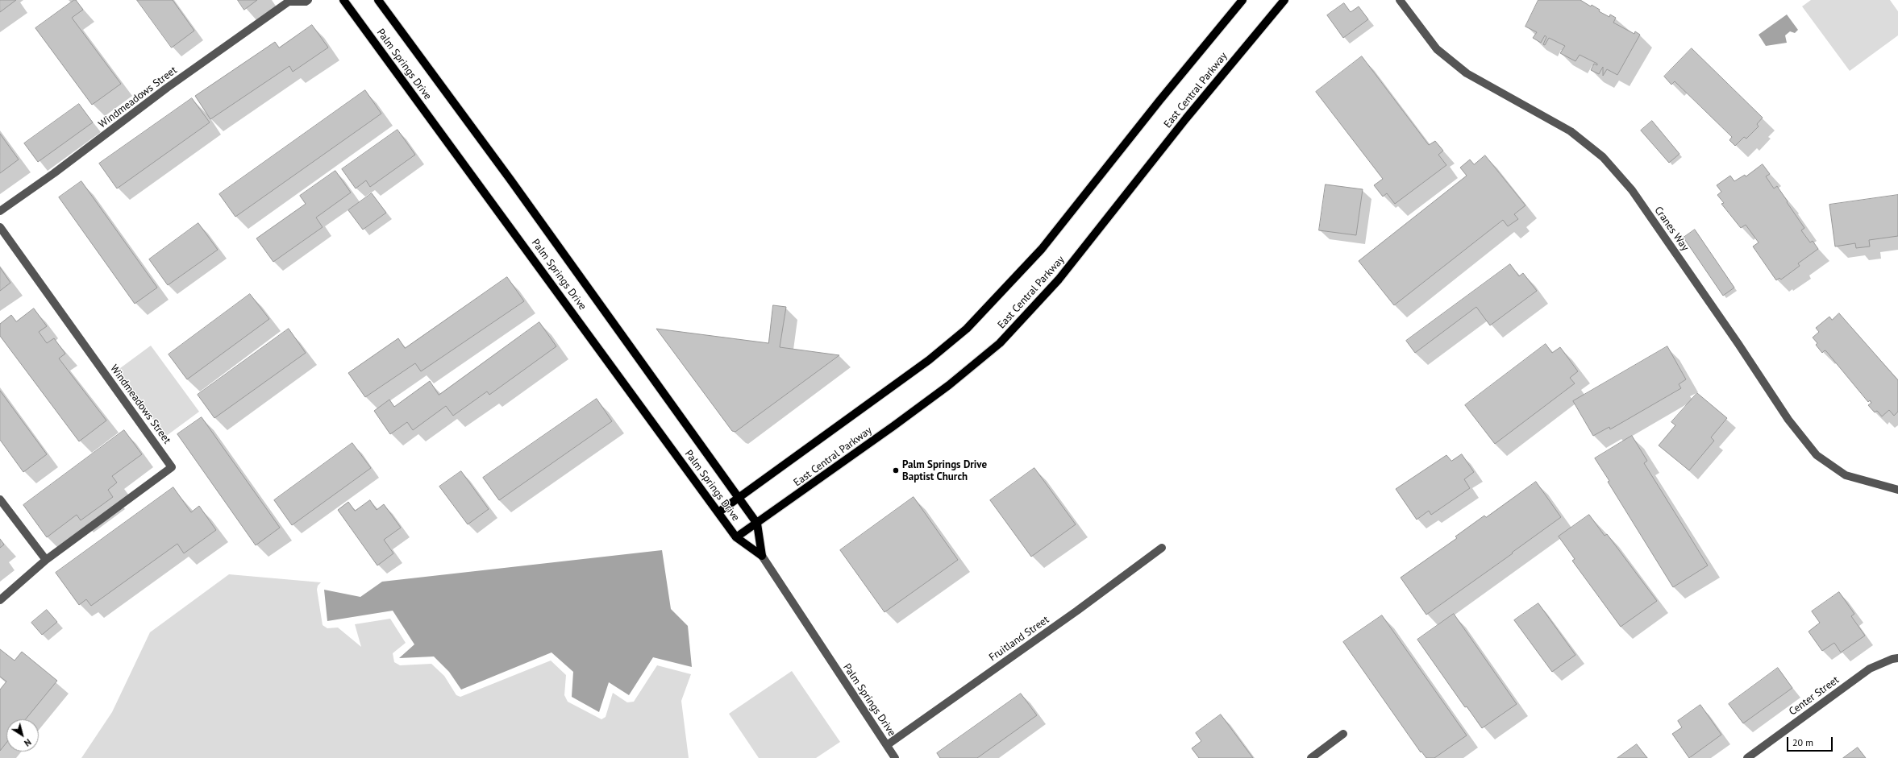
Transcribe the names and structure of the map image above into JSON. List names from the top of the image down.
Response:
{
  "streets": {
    "main road": ["Palm Springs Drive", "East Central Parkway"],
    "street": [
      "Windmeadows Street",
      "Cranes Way",
      "Fruitland Street",
      "Center Street"
    ]
  },
  "crossings": [
    ["Palm Springs Drive", "East Central Parkway"],
    ["Palm Springs Drive", "Fruitland Street"]
  ],
  "places": ["Palm Springs Drive Baptist Church"],
  "scale_bar": "20 m",
  "north": "bottom right"
}
